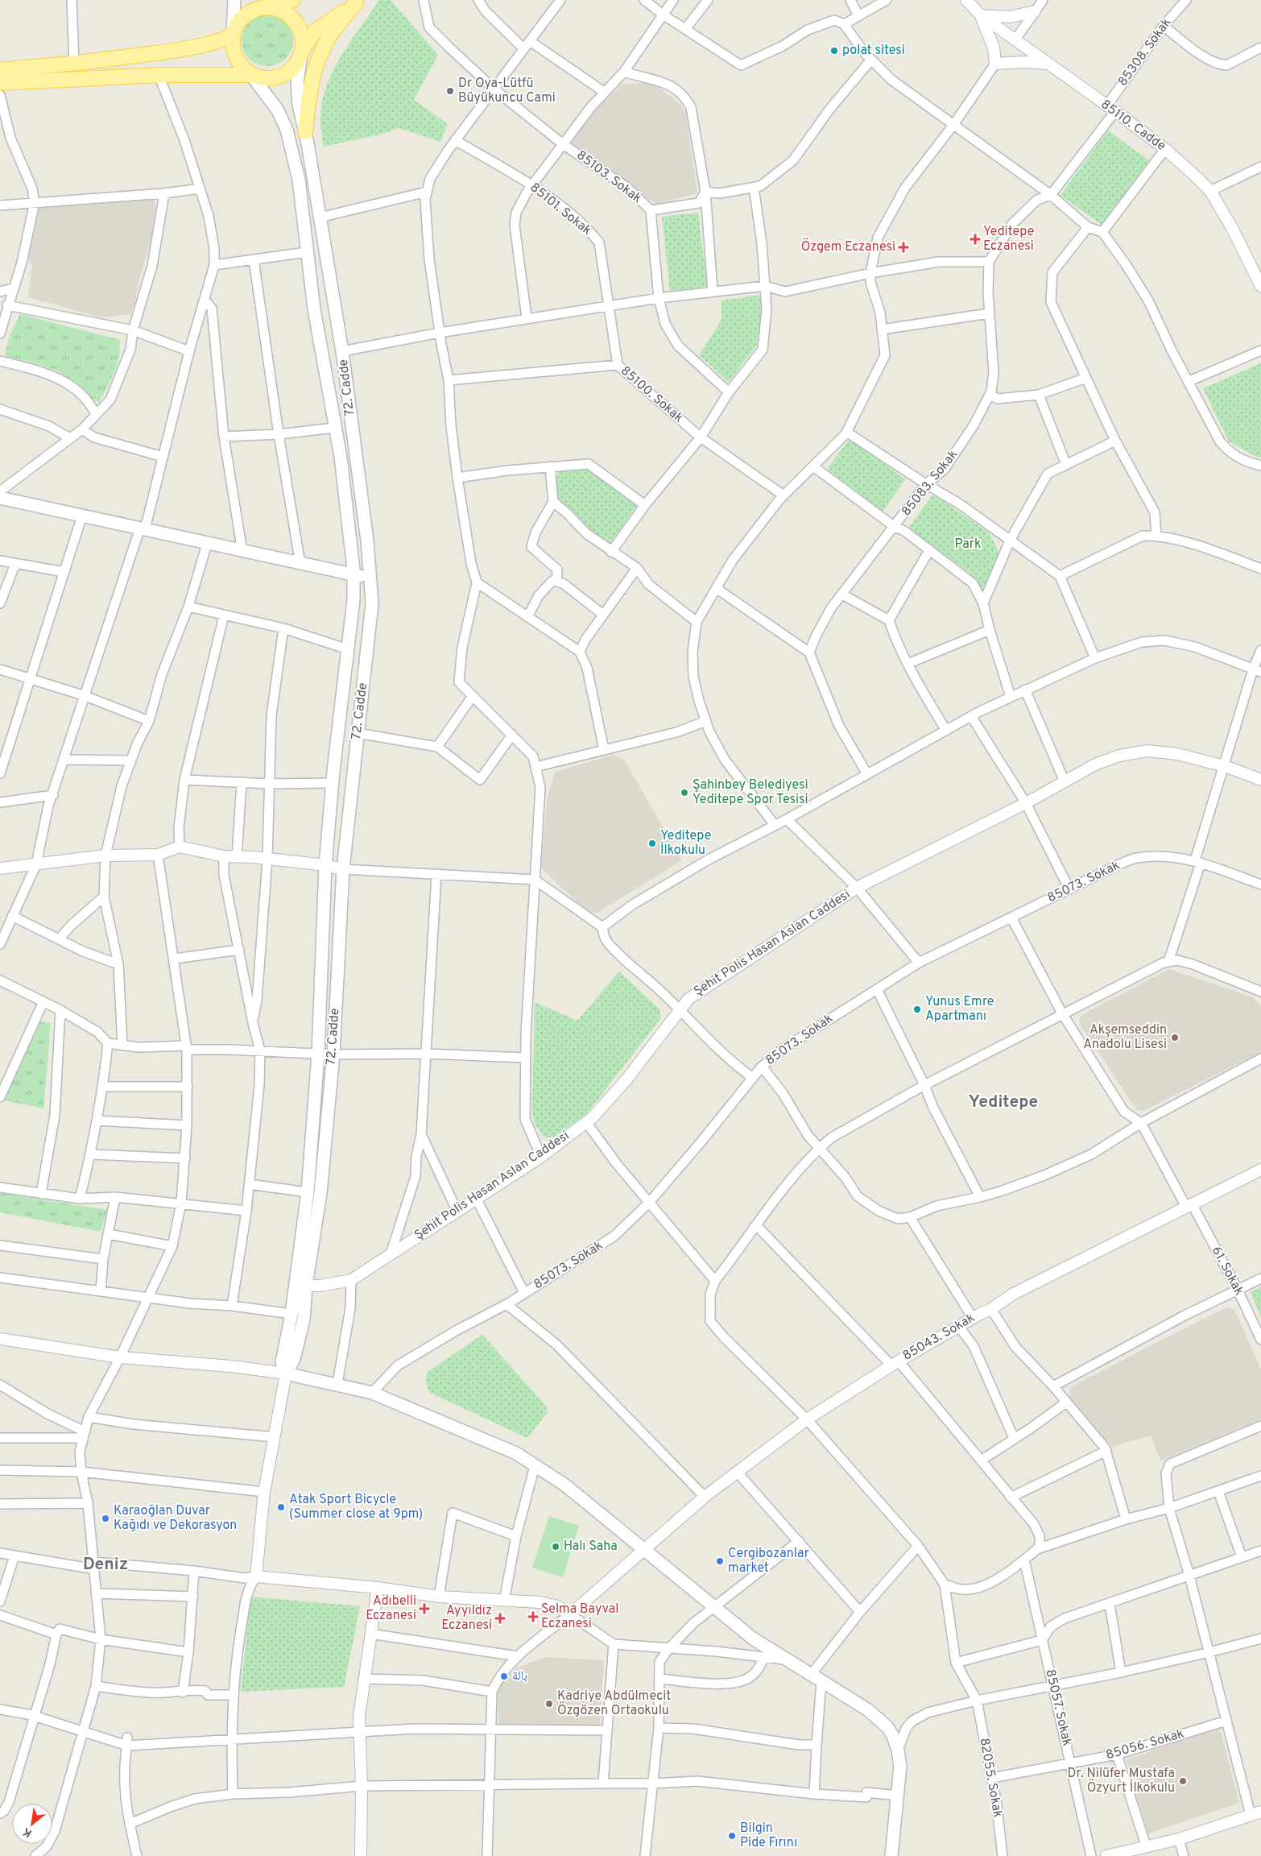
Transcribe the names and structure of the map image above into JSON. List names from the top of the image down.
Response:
{
  "streets": {
    "main road": ["72. Cadde"],
    "street": [
      "85308. Sokak",
      "85110. Cadde",
      "85103. Sokak",
      "85101. Sokak",
      "85100. Sokak",
      "85083. Sokak",
      "85073. Sokak",
      "Şehit Polis Hasan Aslan Caddesi",
      "61. Sokak",
      "85043. Sokak",
      "85057. Sokak",
      "85056. Sokak",
      "82055. Sokak"
    ]
  },
  "crossings": [
    ["85308. Sokak", "85110. Cadde"],
    ["85308. Sokak", "85083. Sokak"],
    ["85110. Cadde", "85083. Sokak"],
    ["85101. Sokak", "85100. Sokak"],
    ["72. Cadde", "Şehit Polis Hasan Aslan Caddesi"],
    ["61. Sokak", "85043. Sokak"],
    ["85057. Sokak", "85056. Sokak"],
    ["85056. Sokak", "82055. Sokak"]
  ],
  "districts": ["Yeditepe", "Deniz"],
  "parks": ["Park"],
  "places": {
    "other": [
      "polat sitesi",
      "Dr Oya-Lütfü Büyükuncu Cami",
      "Şahinbey Belediyesi Yeditepe Spor Tesisi",
      "Yeditepe İlkokulu",
      "Yunus Emre Apartmanı",
      "Akşemseddin Anadolu Lisesi",
      "Atak Sport Bicycle (Summer close at 9pm)",
      "Karaoğlan Duvar Kağıdı ve Dekorasyon",
      "Halı Saha",
      "Cergibozanlar market",
      "بالة",
      "Kadriye Abdülmecit Özgözen Ortaokulu",
      "Dr. Nilüfer Mustafa Özyurt İlkokulu",
      "Bilgin Pide Fırını"
    ],
    "health": [
      "Yeditepe Eczanesi",
      "Özgem Eczanesi",
      "Adıbelli Eczanesi",
      "Selma Bayval Eczanesi",
      "Ayyıldız Eczanesi"
    ]
  },
  "north": "bottom left"
}
